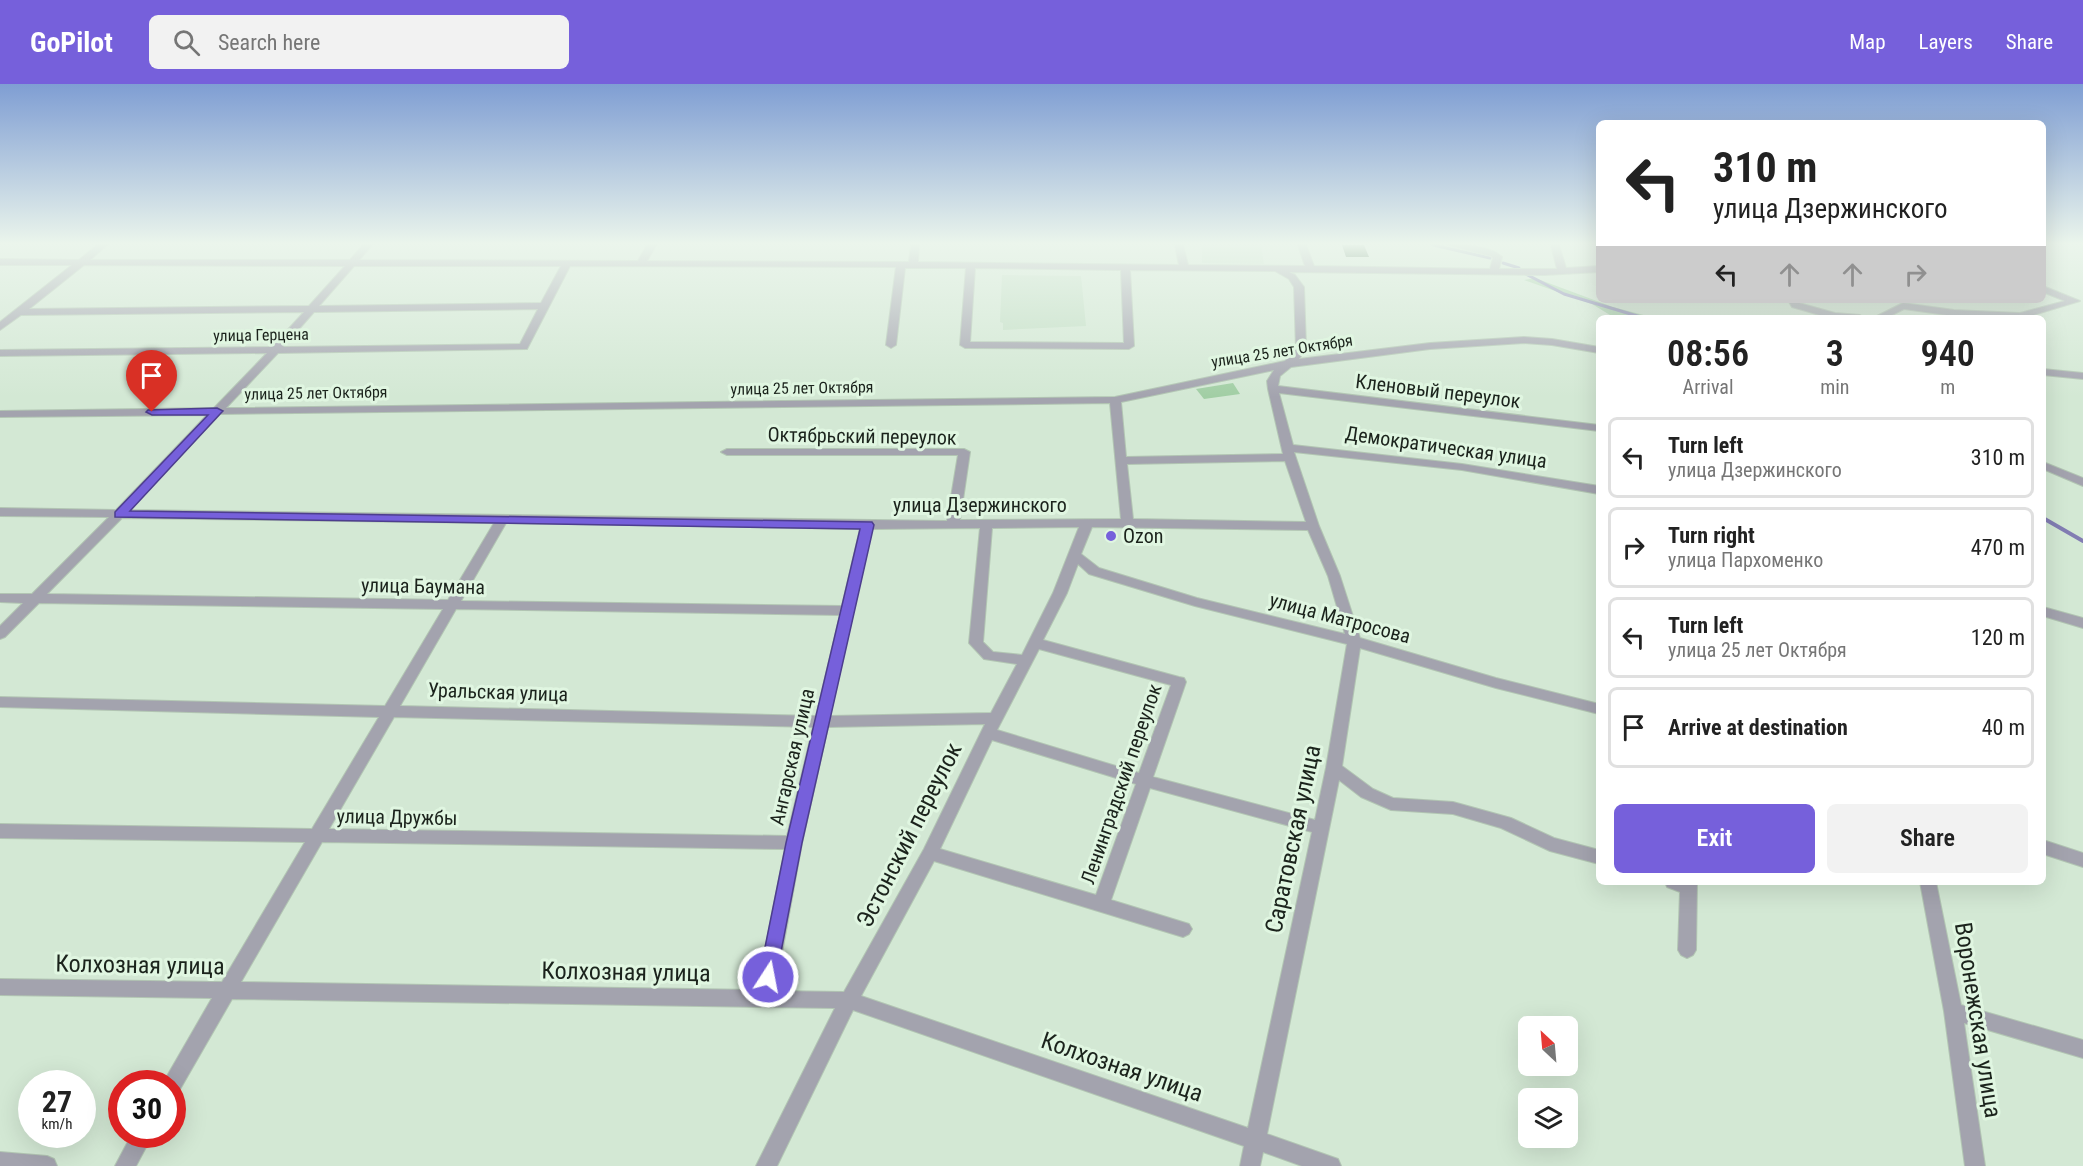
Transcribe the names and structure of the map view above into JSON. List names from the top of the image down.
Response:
{
  "streets": {
    "street": [
      "улица Герцена",
      "улица 25 лет Октября",
      "Кленовый переулок",
      "Октябрьский переулок",
      "Демократическая улица",
      "улица Дзержинского",
      "улица Баумана",
      "улица Матросова",
      "Уральская улица",
      "Ангарская улица",
      "Ленинградский переулок",
      "улица Дружбы",
      "Эстонский переулок",
      "Саратовская улица",
      "Колхозная улица",
      "Воронежская улица"
    ]
  },
  "crossings": [
    ["Кленовый переулок", "Саратовская улица"],
    ["Октябрьский переулок", "улица Дзержинского"],
    ["Демократическая улица", "Саратовская улица"],
    ["улица Дзержинского", "Ангарская улица"],
    ["улица Дзержинского", "Эстонский переулок"],
    ["улица Дзержинского", "Саратовская улица"],
    ["улица Баумана", "Ангарская улица"],
    ["улица Матросова", "Эстонский переулок"],
    ["улица Матросова", "Саратовская улица"],
    ["Уральская улица", "Ангарская улица"],
    ["Уральская улица", "Ленинградский переулок"],
    ["Уральская улица", "Эстонский переулок"],
    ["Уральская улица", "Саратовская улица"],
    ["Ангарская улица", "улица Дружбы"],
    ["Ангарская улица", "Колхозная улица"],
    ["Ленинградский переулок", "Эстонский переулок"],
    ["Эстонский переулок", "Колхозная улица"],
    ["Саратовская улица", "Колхозная улица"]
  ],
  "places": ["Ozon"],
  "north": "top left",
  "page": {
    "header": "GoPilot",
    "search": "Search here",
    "nav": ["Map", "Layers", "Share"],
    "turn": ["310 m", "улица Дзержинского"],
    "eta": [
      "08:56",
      "Arrival",
      "3",
      "min",
      "940",
      "m"
    ],
    "list": [
      {
        "name": "Turn left",
        "note": "улица Дзержинского",
        "value": "310 m"
      },
      {
        "name": "Turn right",
        "note": "улица Пархоменко",
        "value": "470 m"
      },
      {
        "name": "Turn left",
        "note": "улица 25 лет Октября",
        "value": "120 m"
      },
      {
        "name": "Arrive at destination",
        "value": "40 m"
      }
    ],
    "buttons": ["Exit", "Share"],
    "speed": "27 km/h",
    "limit": "30"
  }
}
